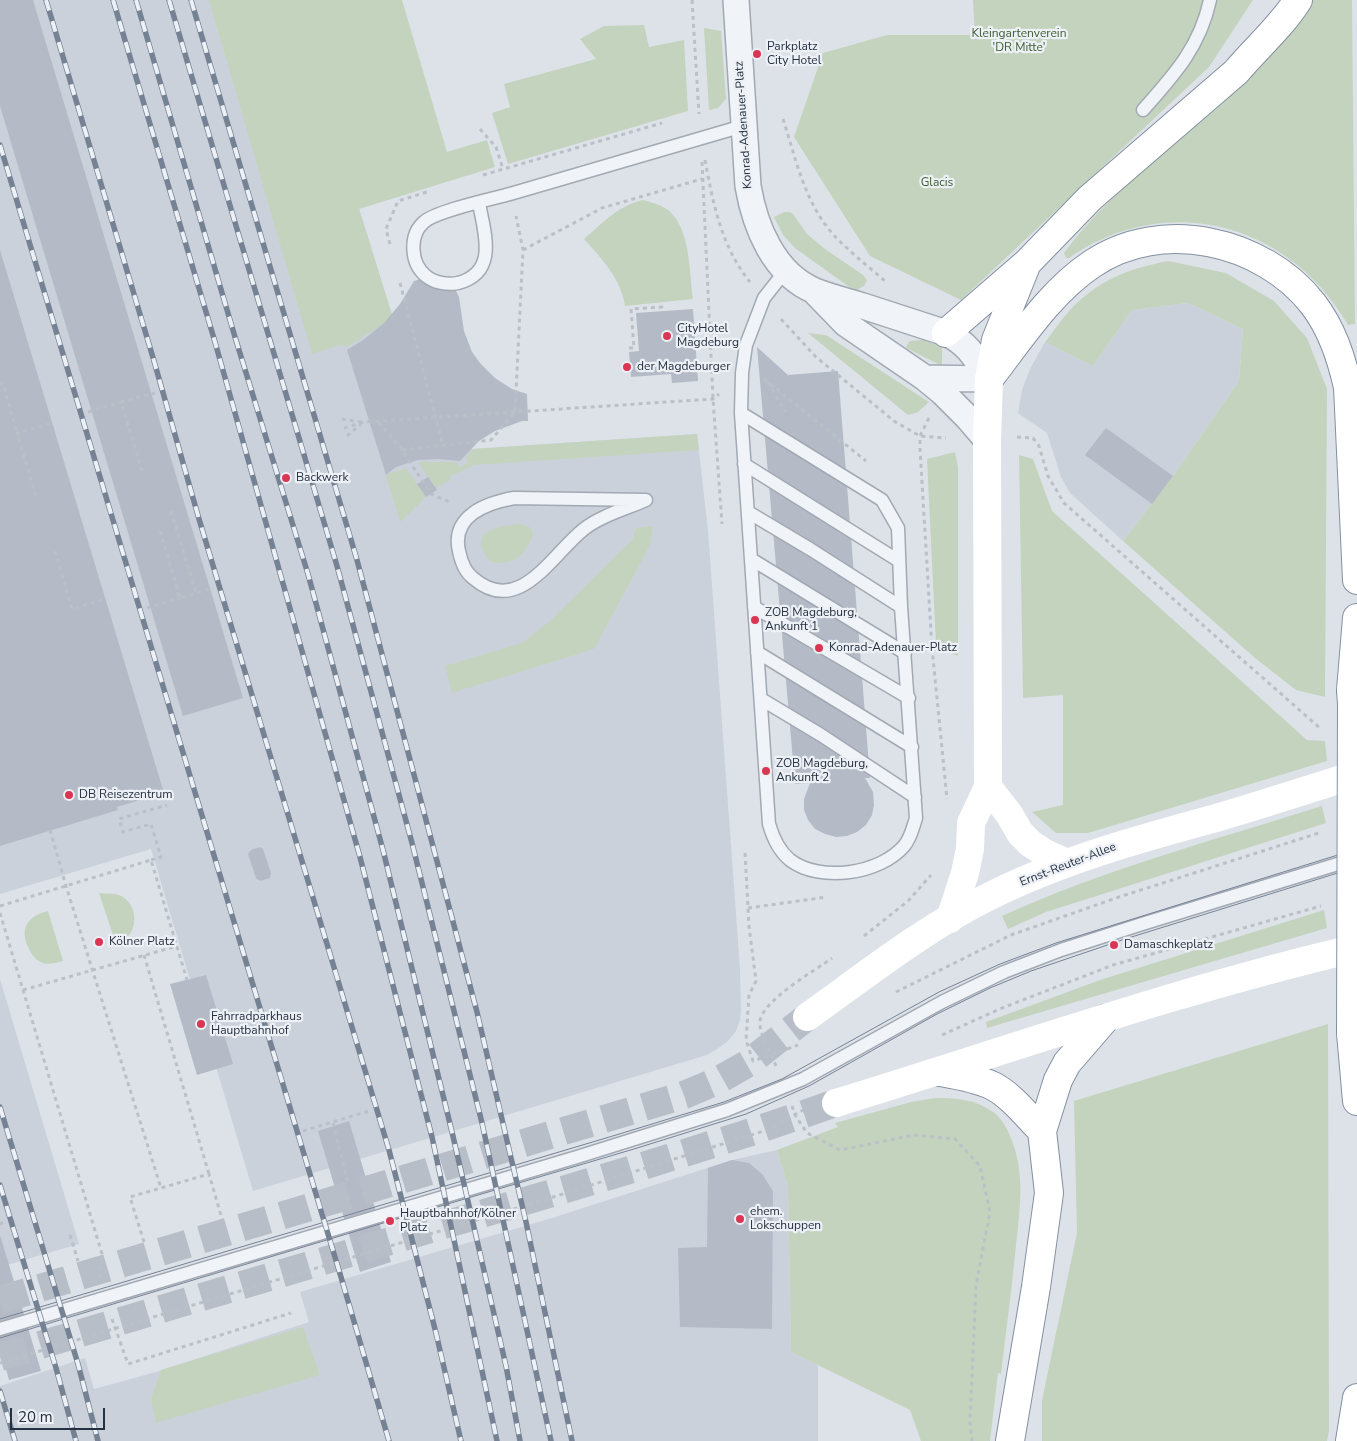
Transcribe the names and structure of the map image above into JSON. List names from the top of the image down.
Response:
{
  "streets": {
    "main road": ["Ernst-Reuter-Allee"],
    "street": ["Konrad-Adenauer-Platz"]
  },
  "parks": ["Kleingartenverein 'DR Mitte'", "Glacis"],
  "places": [
    "Parkplatz City Hotel",
    "CityHotel Magdeburg",
    "der Magdeburger",
    "Backwerk",
    "ZOB Magdeburg, Ankunft 1",
    "Konrad-Adenauer-Platz",
    "ZOB Magdeburg, Ankunft 2",
    "DB Reisezentrum",
    "Kölner Platz",
    "Damaschkeplatz",
    "Fahrradparkhaus Hauptbahnhof",
    "ehem. Lokschuppen",
    "Hauptbahnhof/Kölner Platz"
  ],
  "scale_bar": "20 m"
}
